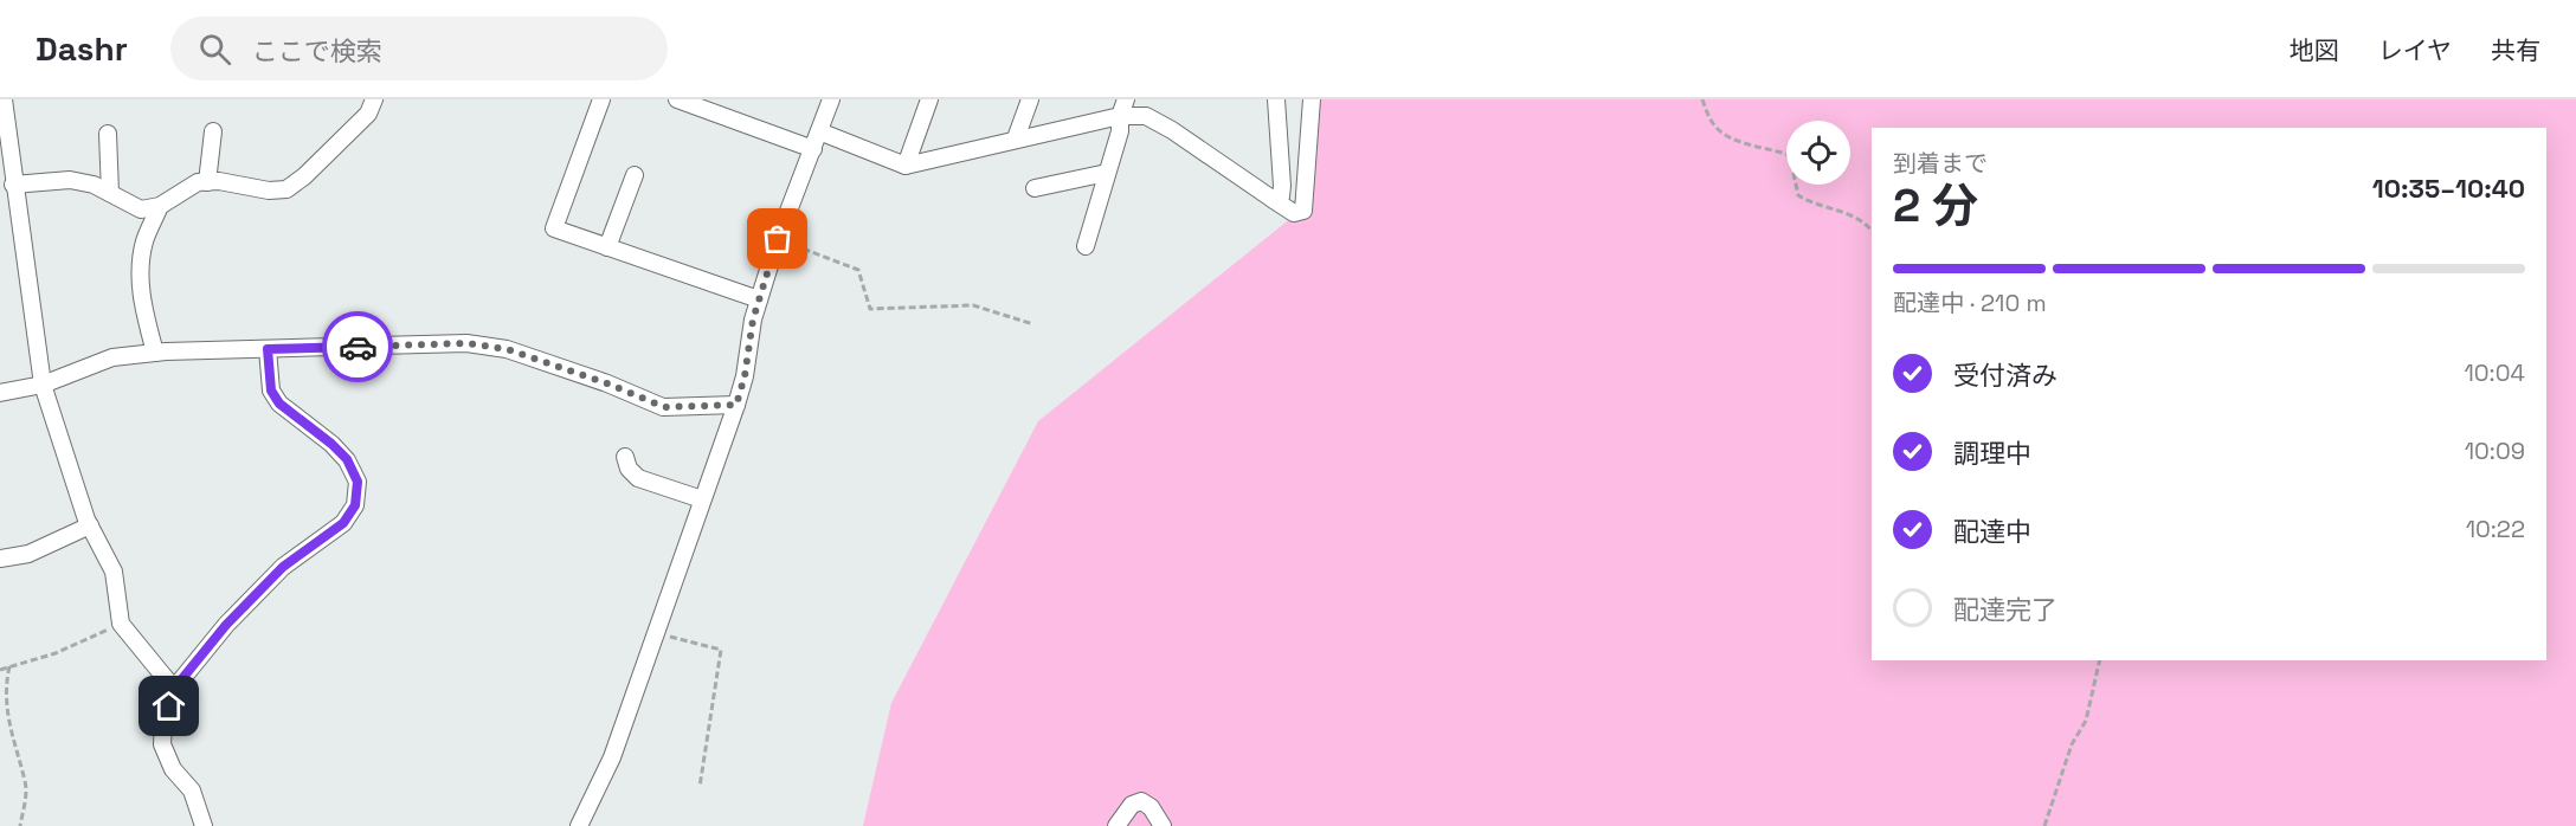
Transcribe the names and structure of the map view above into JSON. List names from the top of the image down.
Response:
{
  "page": {
    "header": "Dashr",
    "search": "ここで検索",
    "nav": ["地図", "レイヤ", "共有"],
    "heading": ["2 分", "到着まで", "10:35–10:40"],
    "bar": "配達中 · 210 m",
    "list": [
      ["受付済み", "10:04"],
      ["調理中", "10:09"],
      ["配達中", "10:22"],
      "配達完了"
    ]
  }
}
